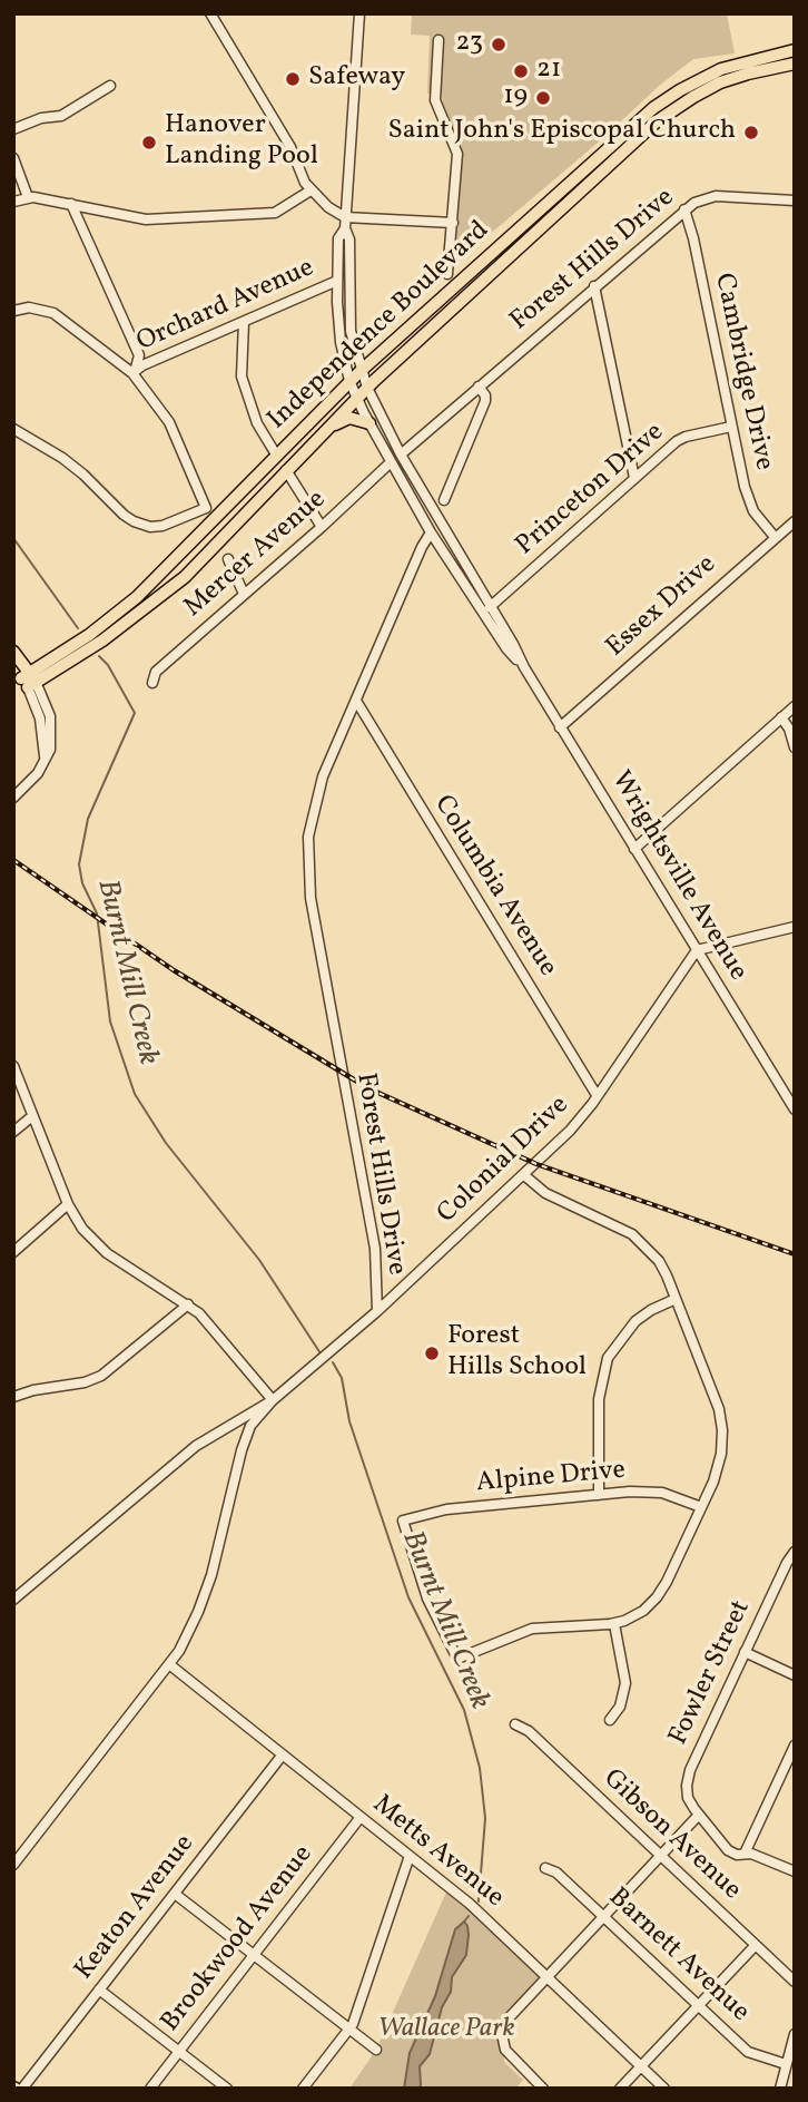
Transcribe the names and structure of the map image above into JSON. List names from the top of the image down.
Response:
{
  "streets": {
    "main road": ["Independence Boulevard"],
    "street": [
      "Forest Hills Drive",
      "Orchard Avenue",
      "Cambridge Drive",
      "Princeton Drive",
      "Mercer Avenue",
      "Essex Drive",
      "Wrightsville Avenue",
      "Columbia Avenue",
      "Colonial Drive",
      "Alpine Drive",
      "Fowler Street",
      "Gibson Avenue",
      "Metts Avenue",
      "Keaton Avenue",
      "Brookwood Avenue",
      "Barnett Avenue"
    ]
  },
  "crossings": [
    ["Forest Hills Drive", "Cambridge Drive"],
    ["Forest Hills Drive", "Wrightsville Avenue"],
    ["Forest Hills Drive", "Columbia Avenue"],
    ["Forest Hills Drive", "Colonial Drive"],
    ["Forest Hills Drive", "Metts Avenue"],
    ["Orchard Avenue", "Wrightsville Avenue"],
    ["Independence Boulevard", "Wrightsville Avenue"],
    ["Cambridge Drive", "Princeton Drive"],
    ["Cambridge Drive", "Essex Drive"],
    ["Princeton Drive", "Wrightsville Avenue"],
    ["Mercer Avenue", "Wrightsville Avenue"],
    ["Essex Drive", "Wrightsville Avenue"],
    ["Wrightsville Avenue", "Colonial Drive"],
    ["Columbia Avenue", "Colonial Drive"],
    ["Metts Avenue", "Keaton Avenue"],
    ["Metts Avenue", "Brookwood Avenue"]
  ],
  "water": ["Burnt Mill Creek"],
  "parks": ["Wallace Park"],
  "places": [
    "23",
    "21",
    "Safeway",
    "19",
    "Saint John's Episcopal Church",
    "Hanover Landing Pool",
    "Forest Hills School"
  ]
}
